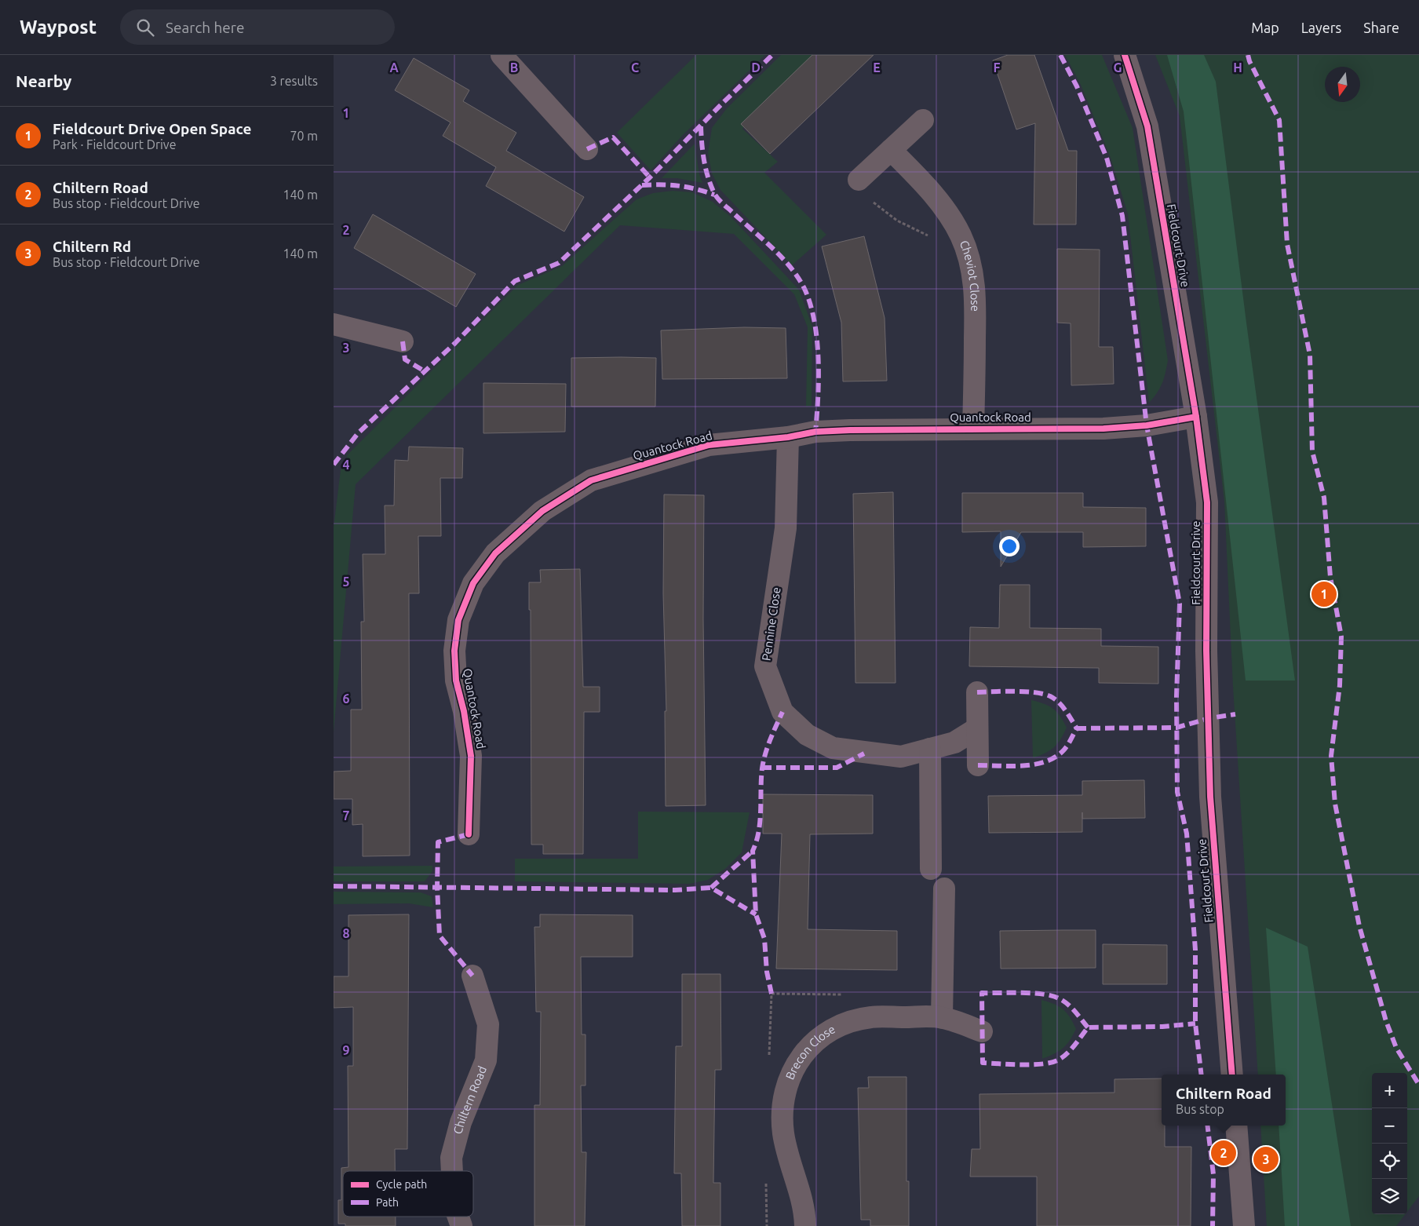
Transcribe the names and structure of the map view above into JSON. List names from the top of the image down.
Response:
{
  "streets": {
    "street": [
      "Fieldcourt Drive",
      "Cheviot Close",
      "Quantock Road",
      "Pennine Close",
      "Brecon Close",
      "Chiltern Road"
    ]
  },
  "crossings": [
    ["Fieldcourt Drive", "Quantock Road"],
    ["Cheviot Close", "Quantock Road"],
    ["Quantock Road", "Pennine Close"]
  ],
  "legend": ["Cycle path", "Path"],
  "north": "bottom",
  "page": {
    "header": "Waypost",
    "search": "Search here",
    "nav": ["Map", "Layers", "Share"],
    "heading": ["Nearby", "3 results"],
    "list": [
      {
        "mark": "1",
        "name": "Fieldcourt Drive Open Space",
        "note": "Park · Fieldcourt Drive",
        "value": "70 m"
      },
      {
        "mark": "2",
        "name": "Chiltern Road",
        "note": "Bus stop · Fieldcourt Drive",
        "value": "140 m"
      },
      {
        "mark": "3",
        "name": "Chiltern Rd",
        "note": "Bus stop · Fieldcourt Drive",
        "value": "140 m"
      }
    ],
    "pins": ["1", "2", "3"],
    "map_buttons": ["+", "−"],
    "popup": ["Chiltern Road", "Bus stop"]
  },
  "grid": {
    "columns": [
      "A",
      "B",
      "C",
      "D",
      "E",
      "F",
      "G",
      "H"
    ],
    "rows": [
      "1",
      "2",
      "3",
      "4",
      "5",
      "6",
      "7",
      "8",
      "9"
    ]
  }
}
